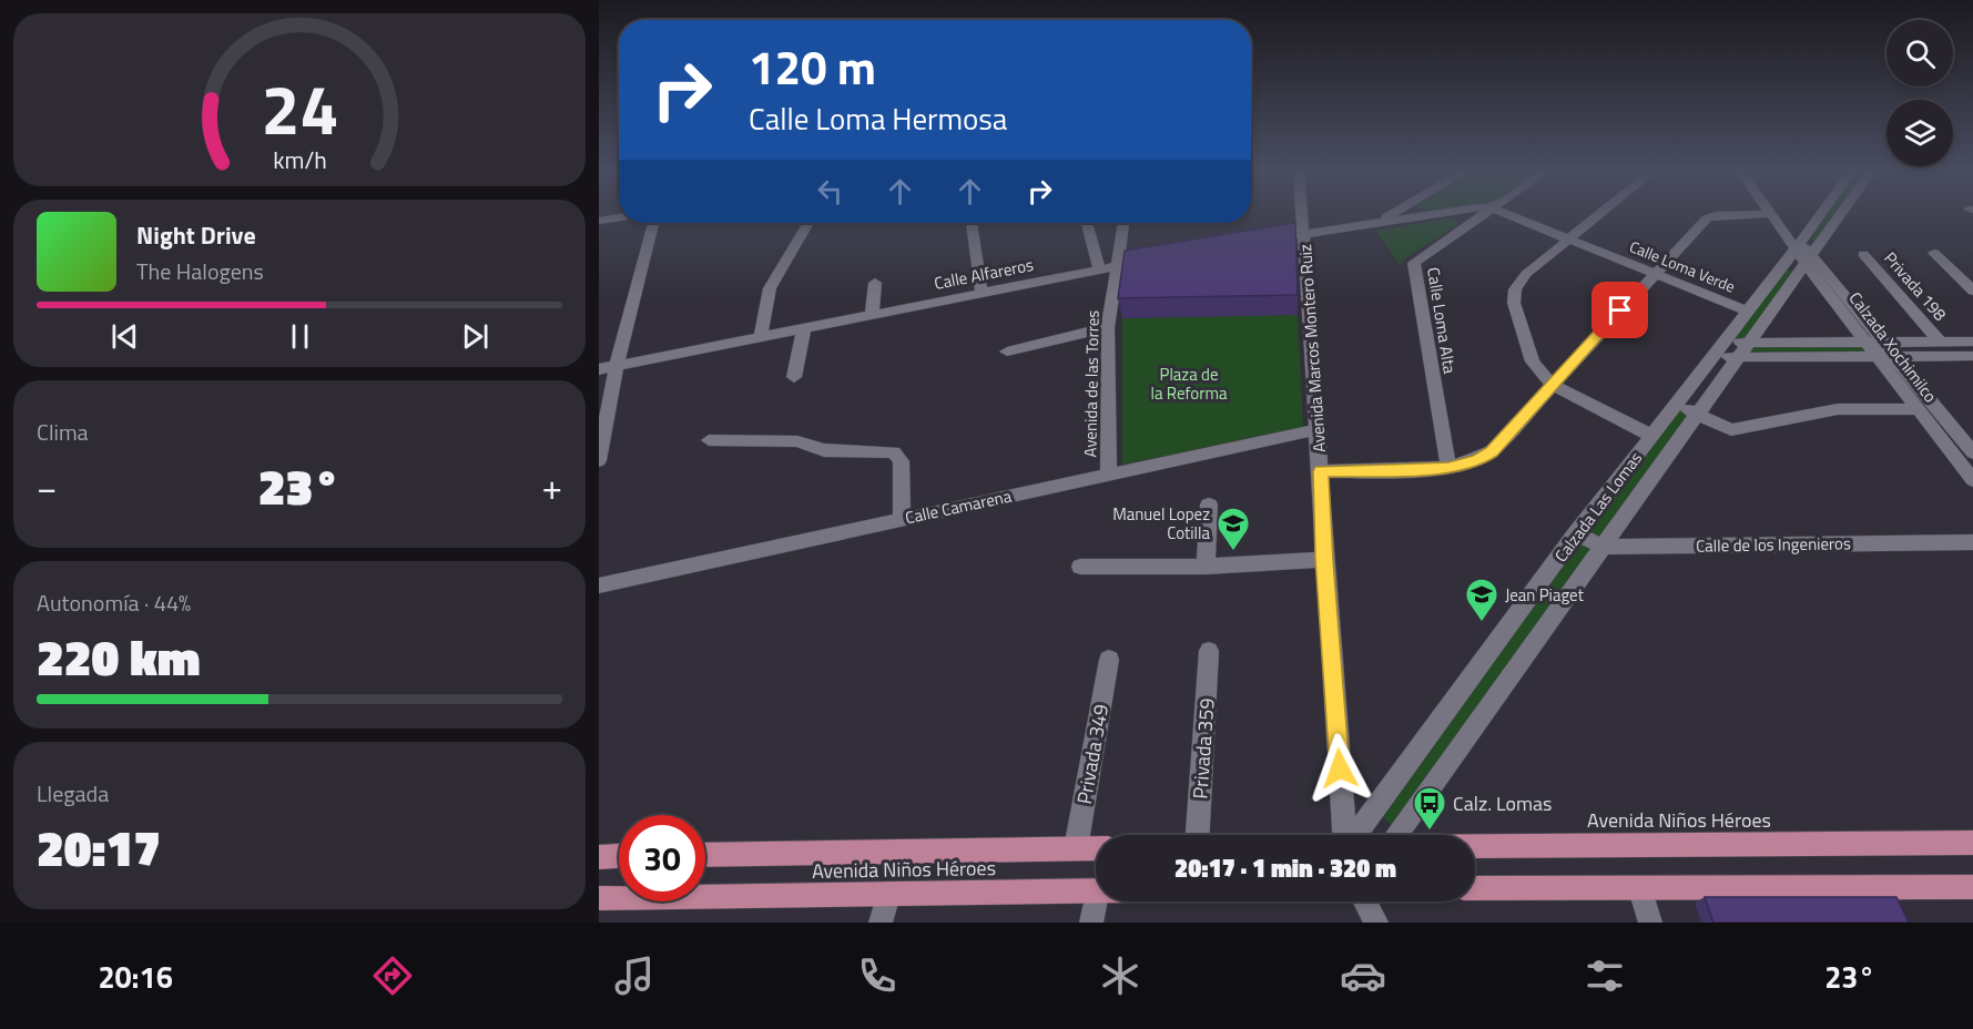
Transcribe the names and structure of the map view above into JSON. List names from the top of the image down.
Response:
{
  "streets": {
    "main road": ["Avenida Niños Héroes"],
    "street": [
      "Calle Loma Verde",
      "Calle Alfareros",
      "Privada 198",
      "Calle Loma Alta",
      "Calzada Xochimilco",
      "Avenida Marcos Montero Ruiz",
      "Avenida de las Torres",
      "Calle Camarena",
      "Calzada Las Lomas",
      "Calle de los Ingenieros",
      "Privada 359",
      "Privada 349"
    ]
  },
  "crossings": [
    ["Calle Loma Verde", "Calzada Las Lomas"],
    ["Calle Alfareros", "Avenida de las Torres"],
    ["Calzada Xochimilco", "Calzada Las Lomas"],
    ["Avenida Marcos Montero Ruiz", "Calle Camarena"],
    ["Avenida de las Torres", "Calle Camarena"],
    ["Calzada Las Lomas", "Calle de los Ingenieros"],
    ["Privada 349", "Avenida Niños Héroes"]
  ],
  "parks": ["Plaza de la Reforma"],
  "places": {
    "school or university": ["Manuel Lopez Cotilla", "Jean Piaget"],
    "bus stop": ["Calz. Lomas"]
  },
  "page": {
    "turn": ["120 m", "Calle Loma Hermosa"],
    "song": ["Night Drive", "The Halogens"],
    "tile": [
      "Clima",
      ["Autonomía · 44%", "220 km"],
      ["Llegada", "20:17"]
    ],
    "heat": ["−", "23°", "+"],
    "limit": "30",
    "trip": "20:17 · 1 min · 320 m",
    "tabs": ["20:16", "23°"],
    "gauge": ["24", "km/h"]
  }
}
